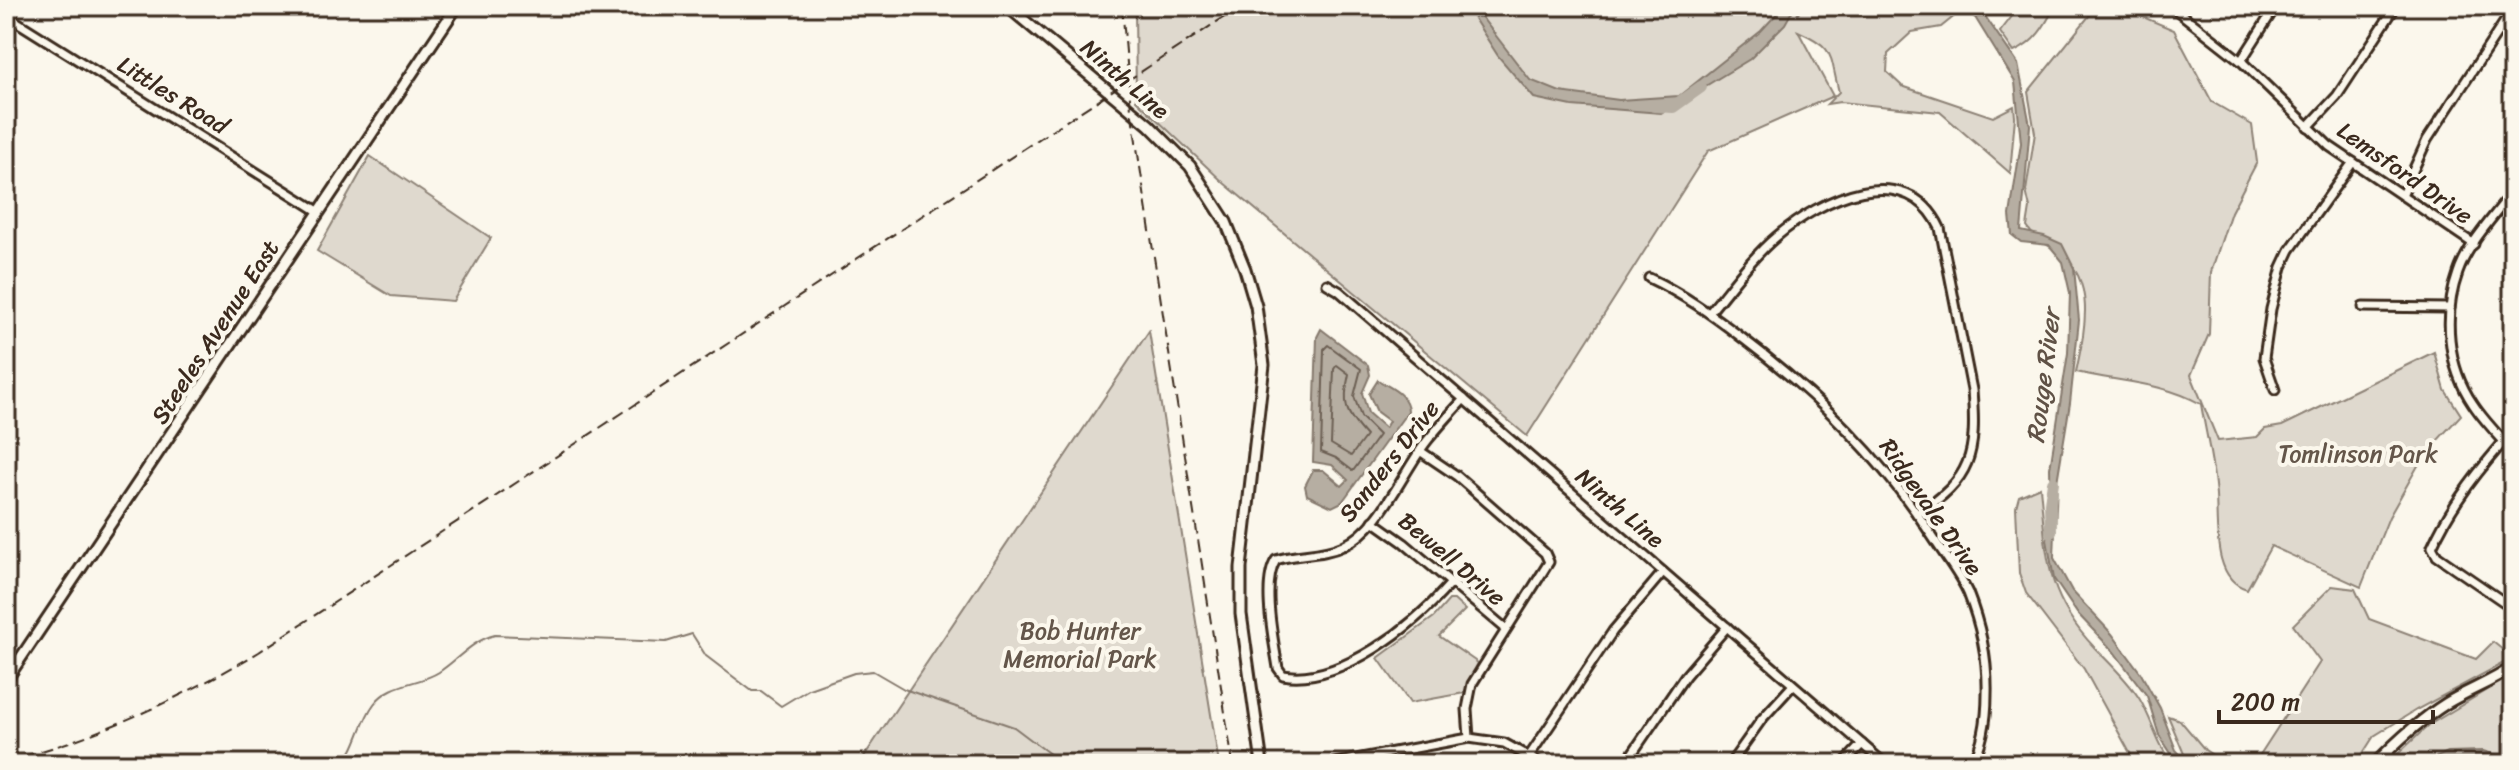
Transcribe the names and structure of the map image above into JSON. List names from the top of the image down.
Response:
{
  "streets": {
    "main road": ["Ninth Line", "Steeles Avenue East"],
    "street": [
      "Littles Road",
      "Lemsford Drive",
      "Sanders Drive",
      "Ridgevale Drive",
      "Bewell Drive"
    ]
  },
  "crossings": [
    ["Ninth Line", "Sanders Drive"],
    ["Littles Road", "Steeles Avenue East"],
    ["Sanders Drive", "Bewell Drive"]
  ],
  "water": ["Rouge River"],
  "parks": ["Tomlinson Park", "Bob Hunter Memorial Park"],
  "scale_bar": "200 m"
}
